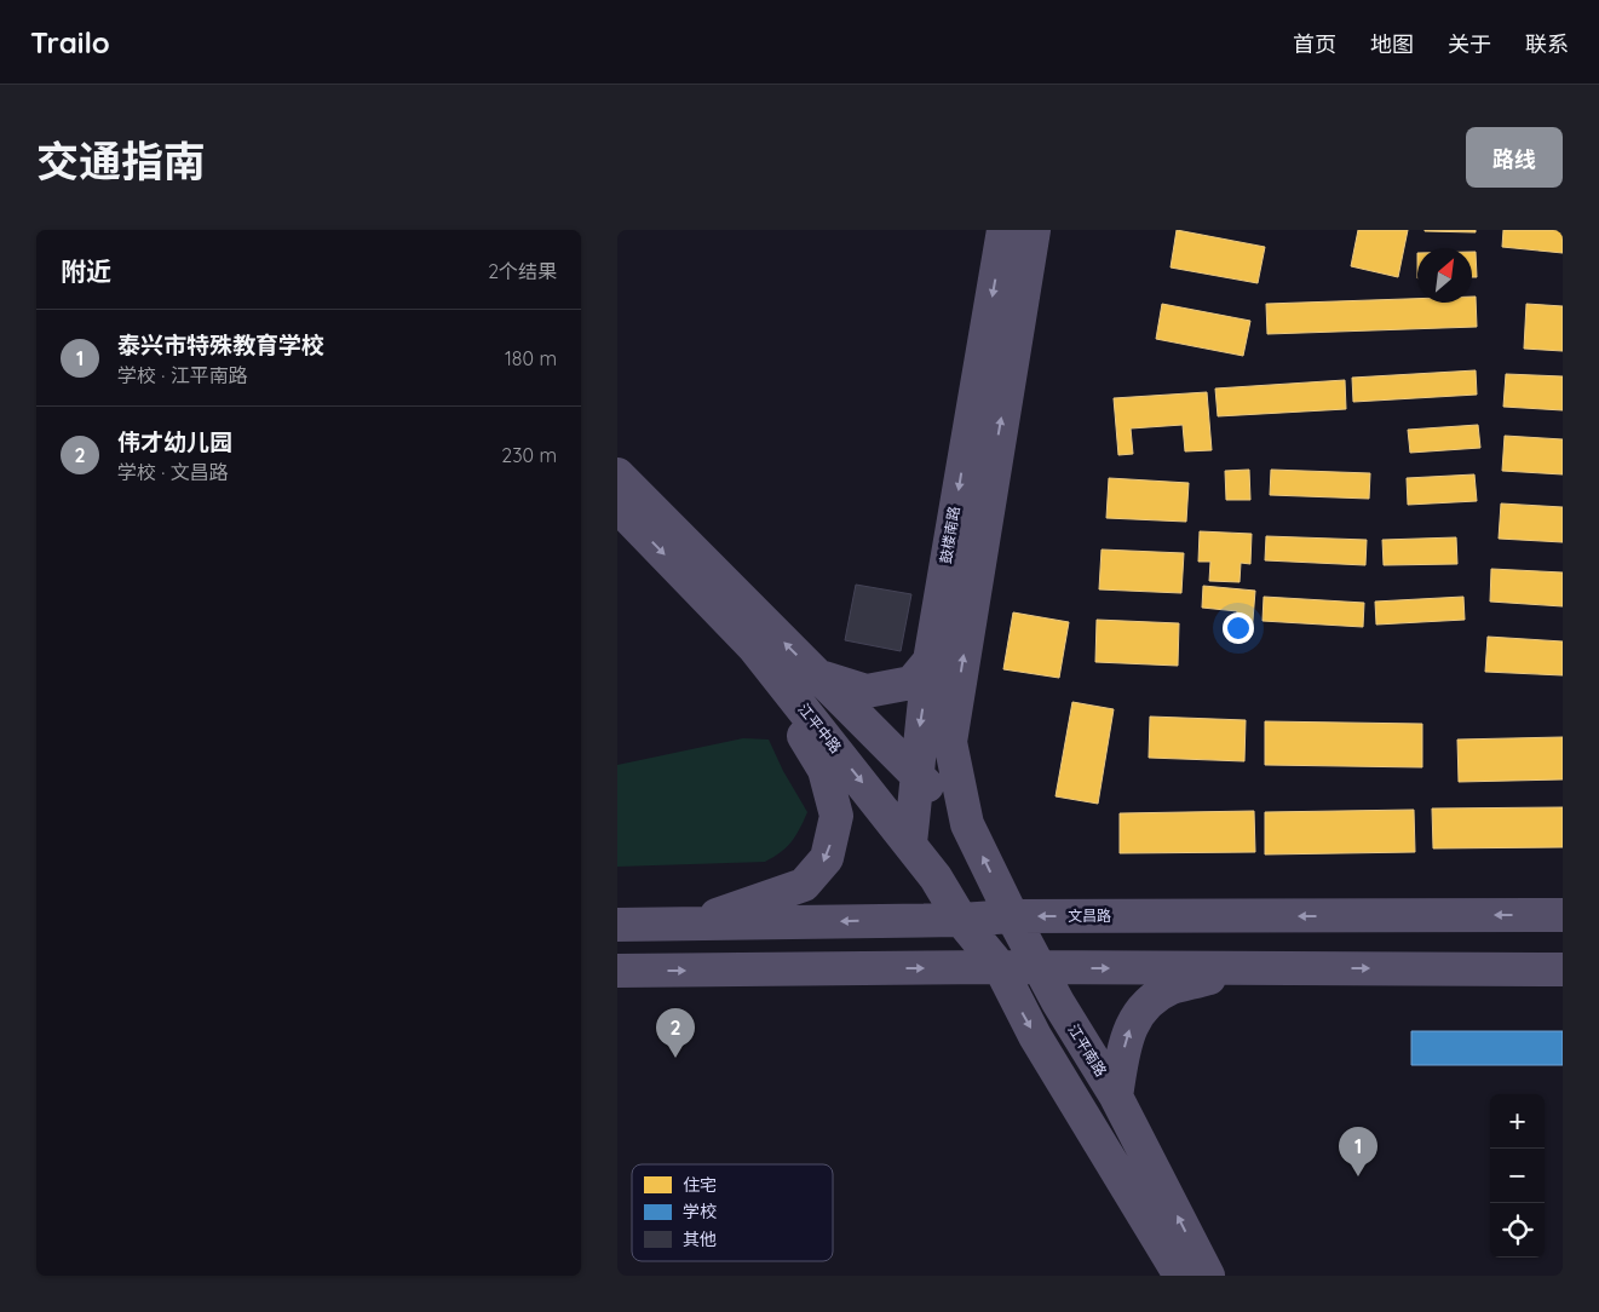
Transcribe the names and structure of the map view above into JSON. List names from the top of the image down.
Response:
{
  "streets": {
    "main road": [
      "鼓楼南路",
      "江平中路",
      "文昌路",
      "江平南路"
    ]
  },
  "crossings": [
    ["鼓楼南路", "江平中路"],
    ["江平中路", "文昌路"],
    ["文昌路", "江平南路"]
  ],
  "legend": ["住宅", "学校", "其他"],
  "north": "top right",
  "page": {
    "header": "Trailo",
    "nav": [
      "首页",
      "地图",
      "关于",
      "联系"
    ],
    "title": "交通指南",
    "buttons": "路线",
    "heading": ["附近", "2个结果"],
    "list": [
      {
        "mark": "1",
        "name": "泰兴市特殊教育学校",
        "note": "学校 · 江平南路",
        "value": "180 m"
      },
      {
        "mark": "2",
        "name": "伟才幼儿园",
        "note": "学校 · 文昌路",
        "value": "230 m"
      }
    ],
    "pins": ["2", "1"],
    "map_buttons": ["+", "−"]
  }
}
